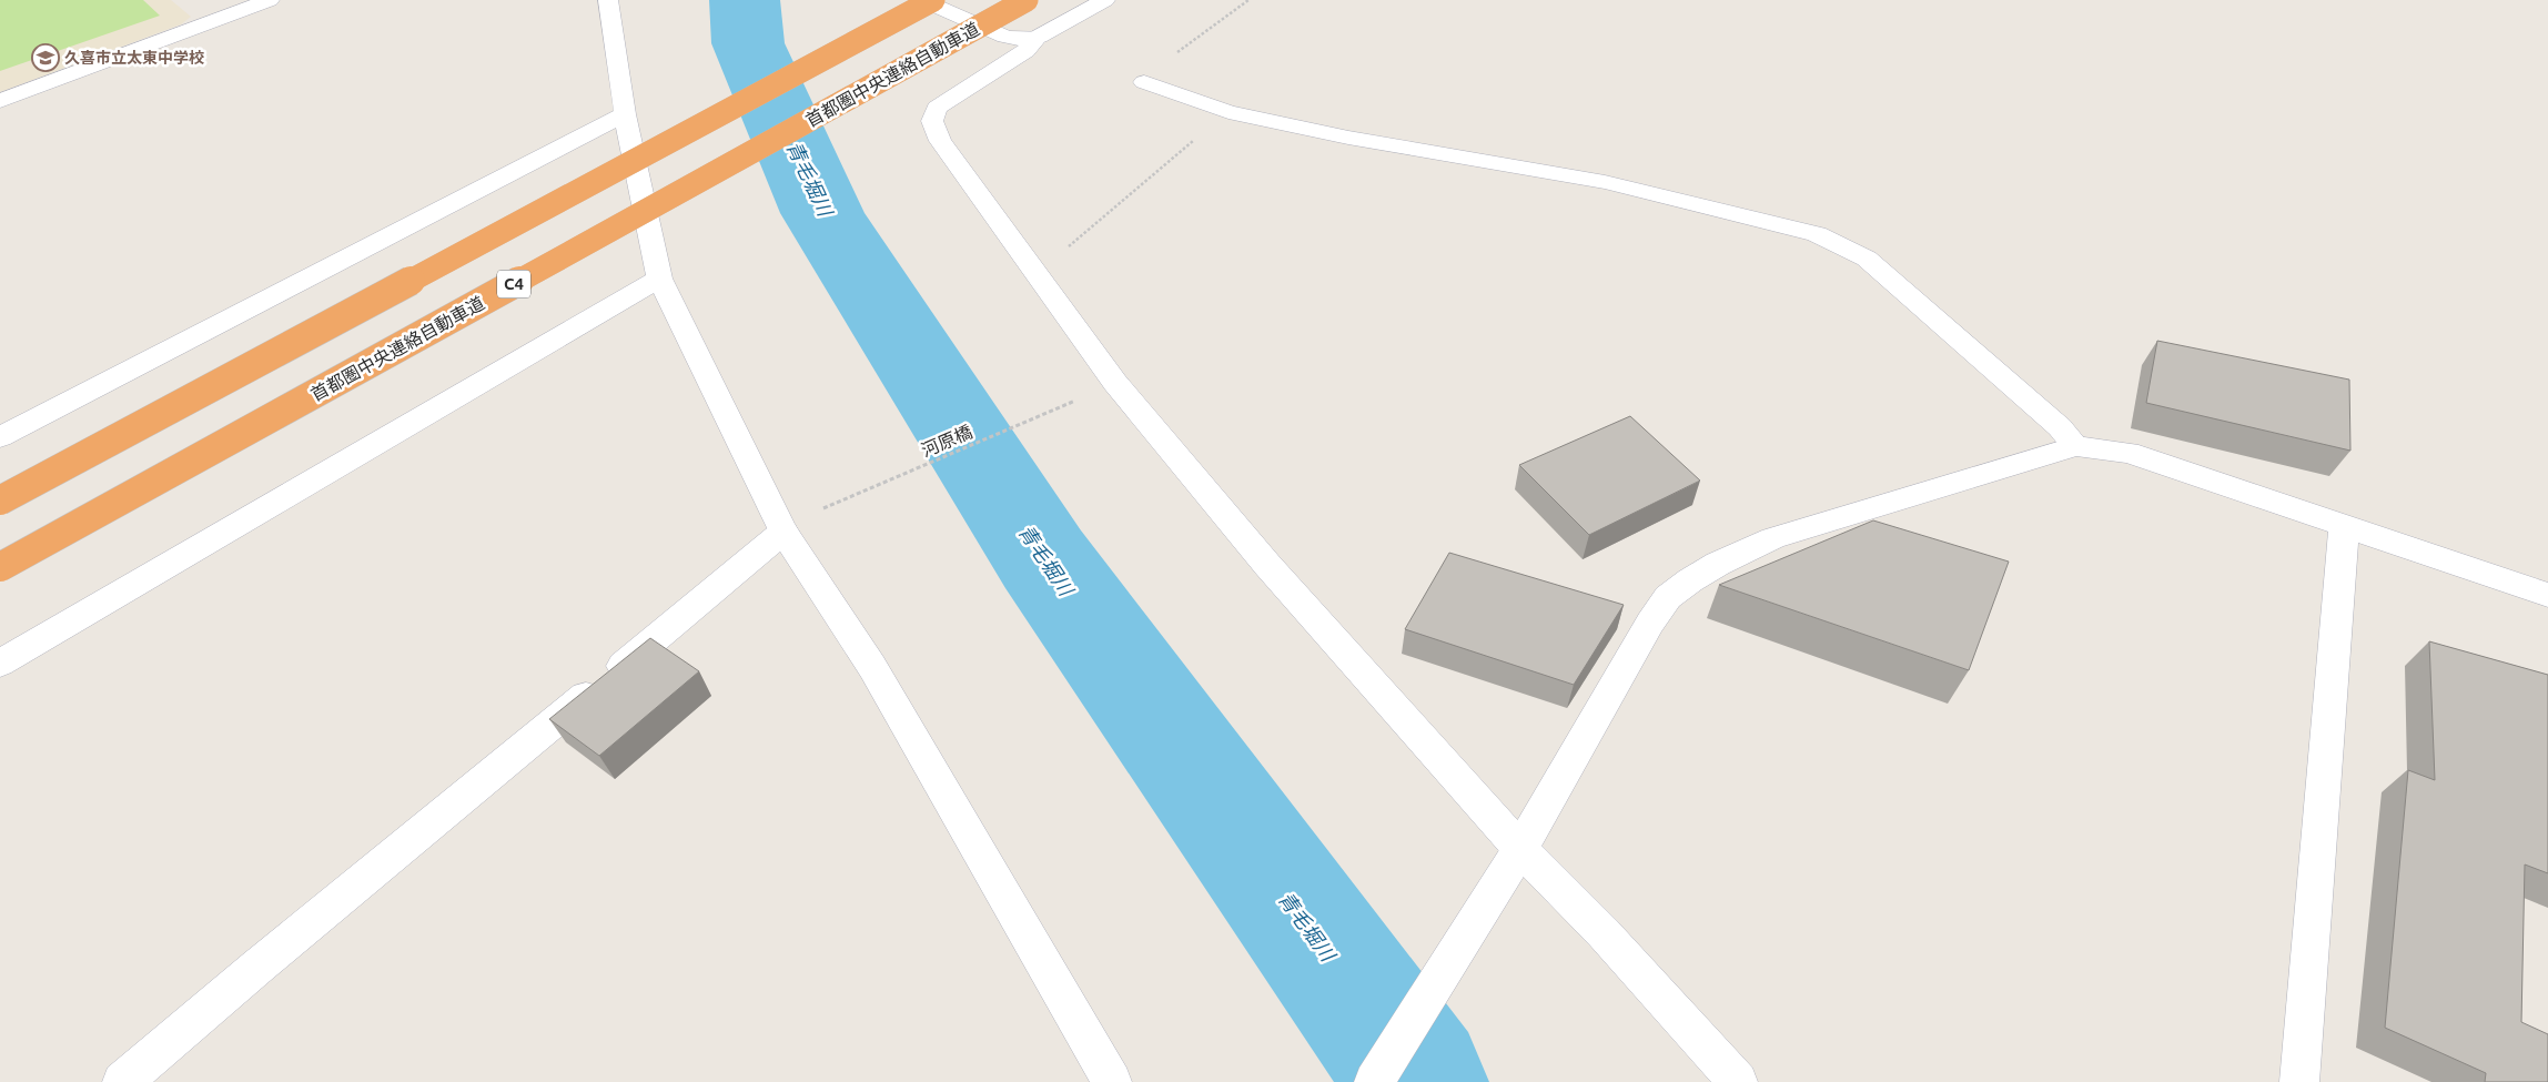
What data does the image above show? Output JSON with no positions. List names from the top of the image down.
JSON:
{
  "streets": {
    "highway": ["首都圏中央連絡自動車道", "C4"],
    "path": ["河原橋"]
  },
  "water": ["青毛堀川"],
  "places": {
    "school or university": ["久喜市立太東中学校"]
  }
}
